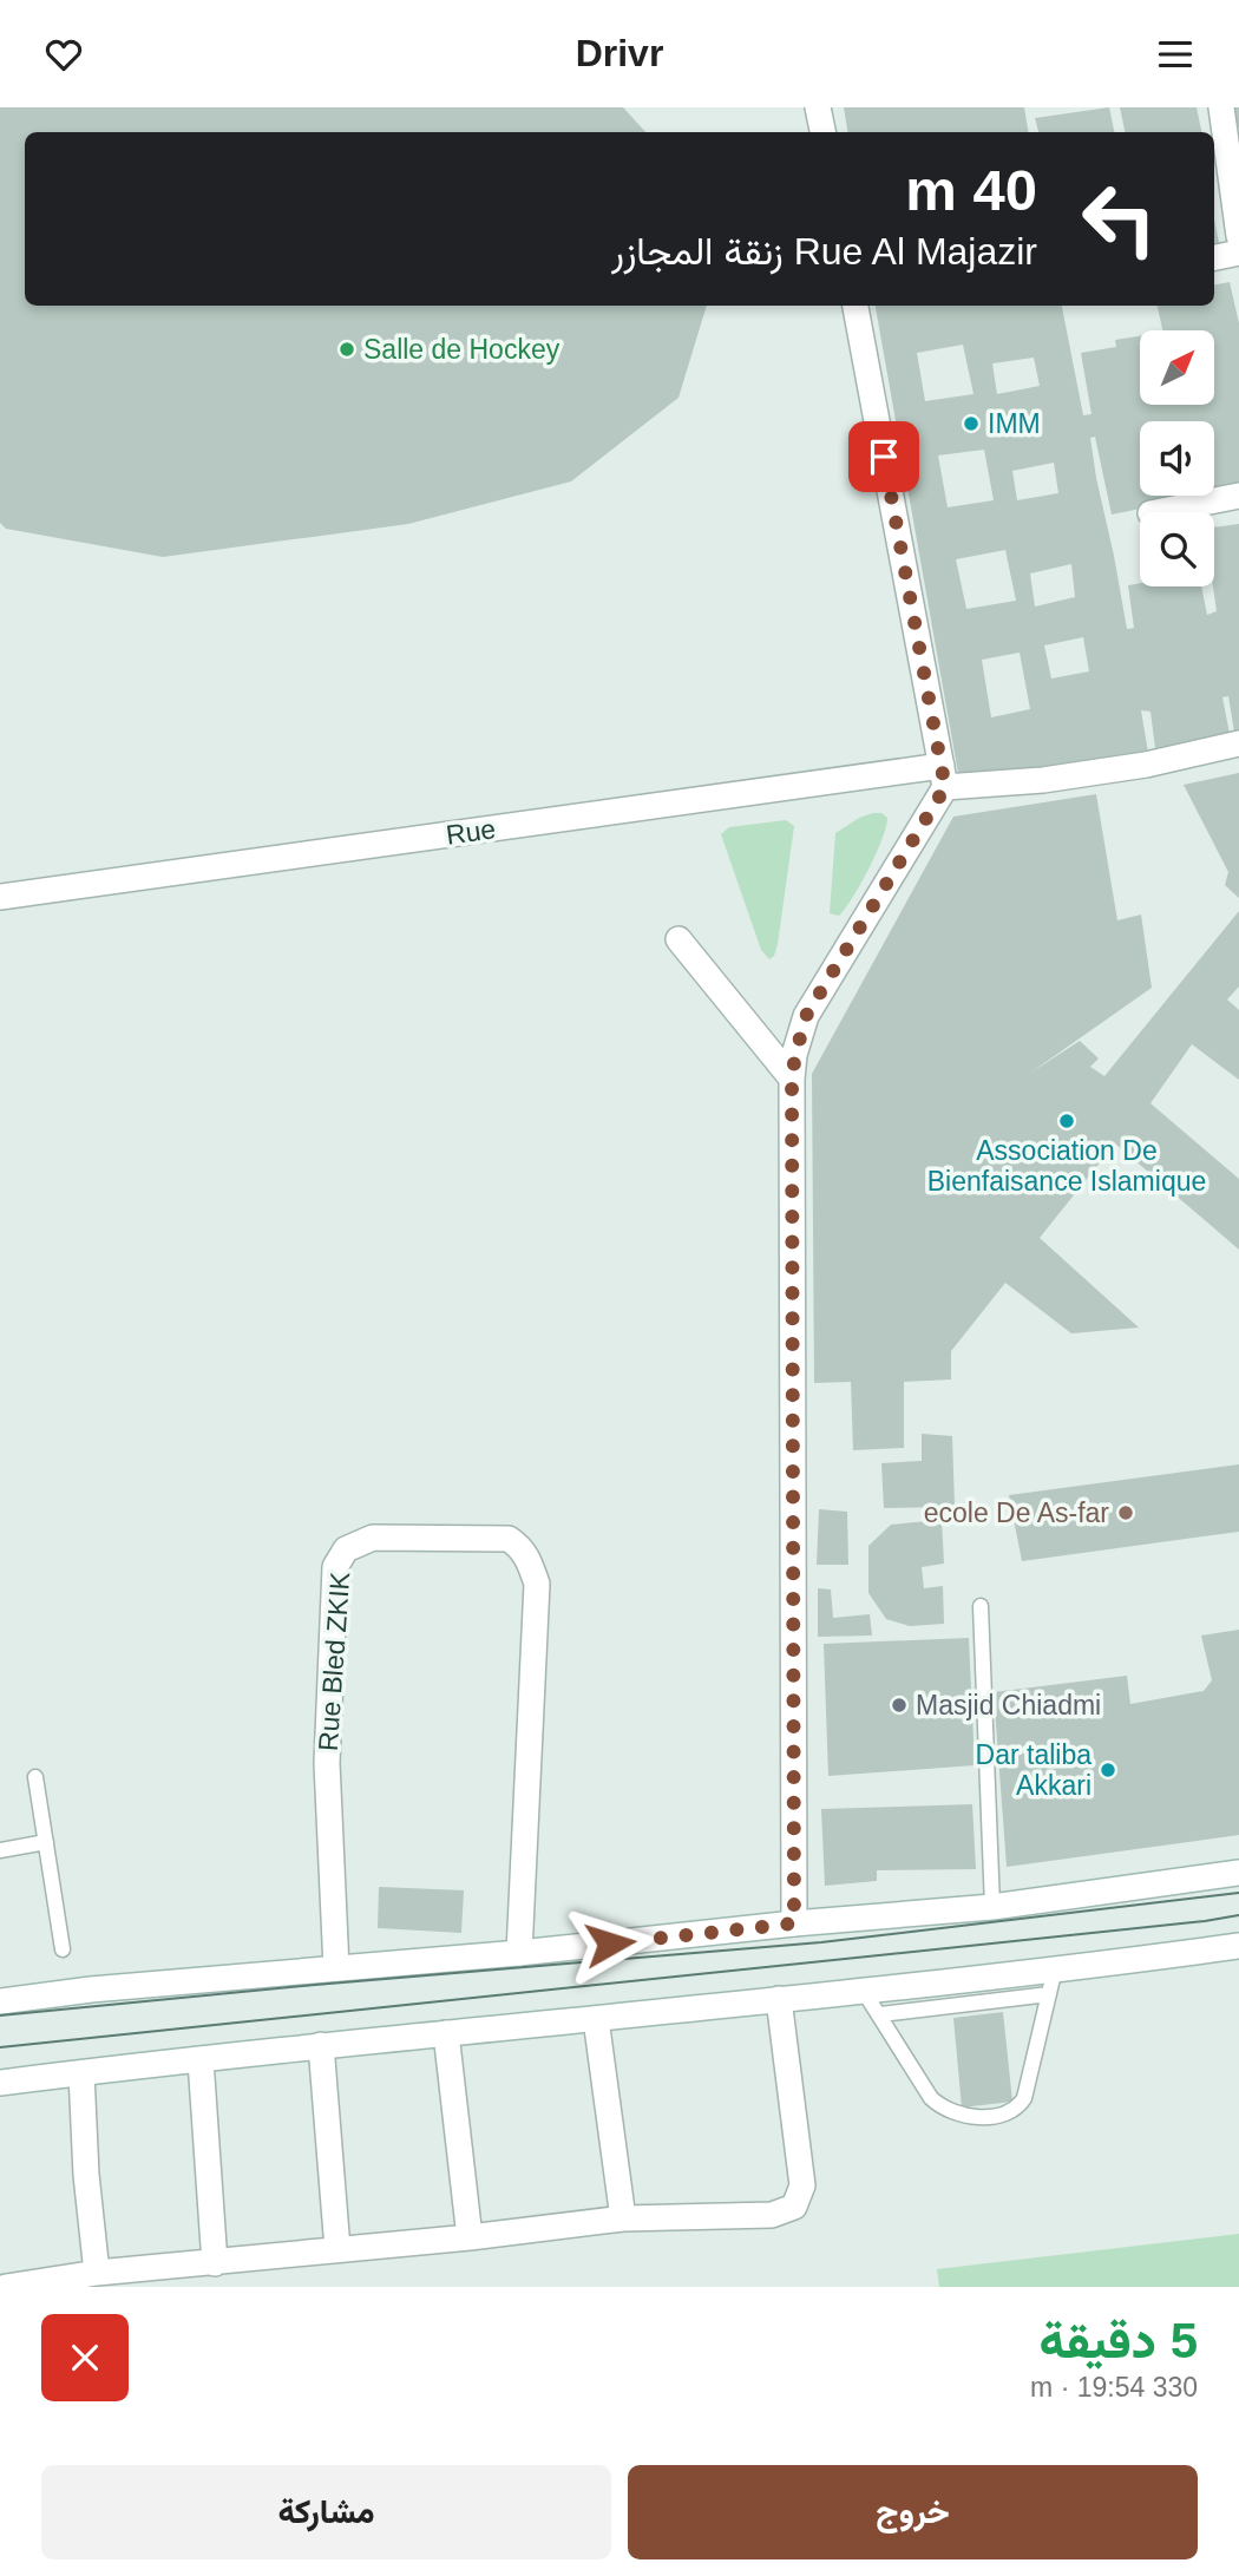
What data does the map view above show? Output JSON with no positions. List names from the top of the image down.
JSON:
{
  "streets": {
    "street": ["Rue", "Rue Bled ZKIK"]
  },
  "places": [
    "Salle de Hockey",
    "IMM",
    "Association De Bienfaisance Islamique",
    "ecole De As-far",
    "Masjid Chiadmi",
    "Dar taliba Akkari"
  ],
  "north": "top right",
  "page": {
    "header": "Drivr",
    "turn": ["40 m", "Rue Al Majazir زنقة المجازر"],
    "heading": ["5 دقيقة", "330 m · 19:54"],
    "buttons": ["خروج", "مشاركة"]
  }
}
